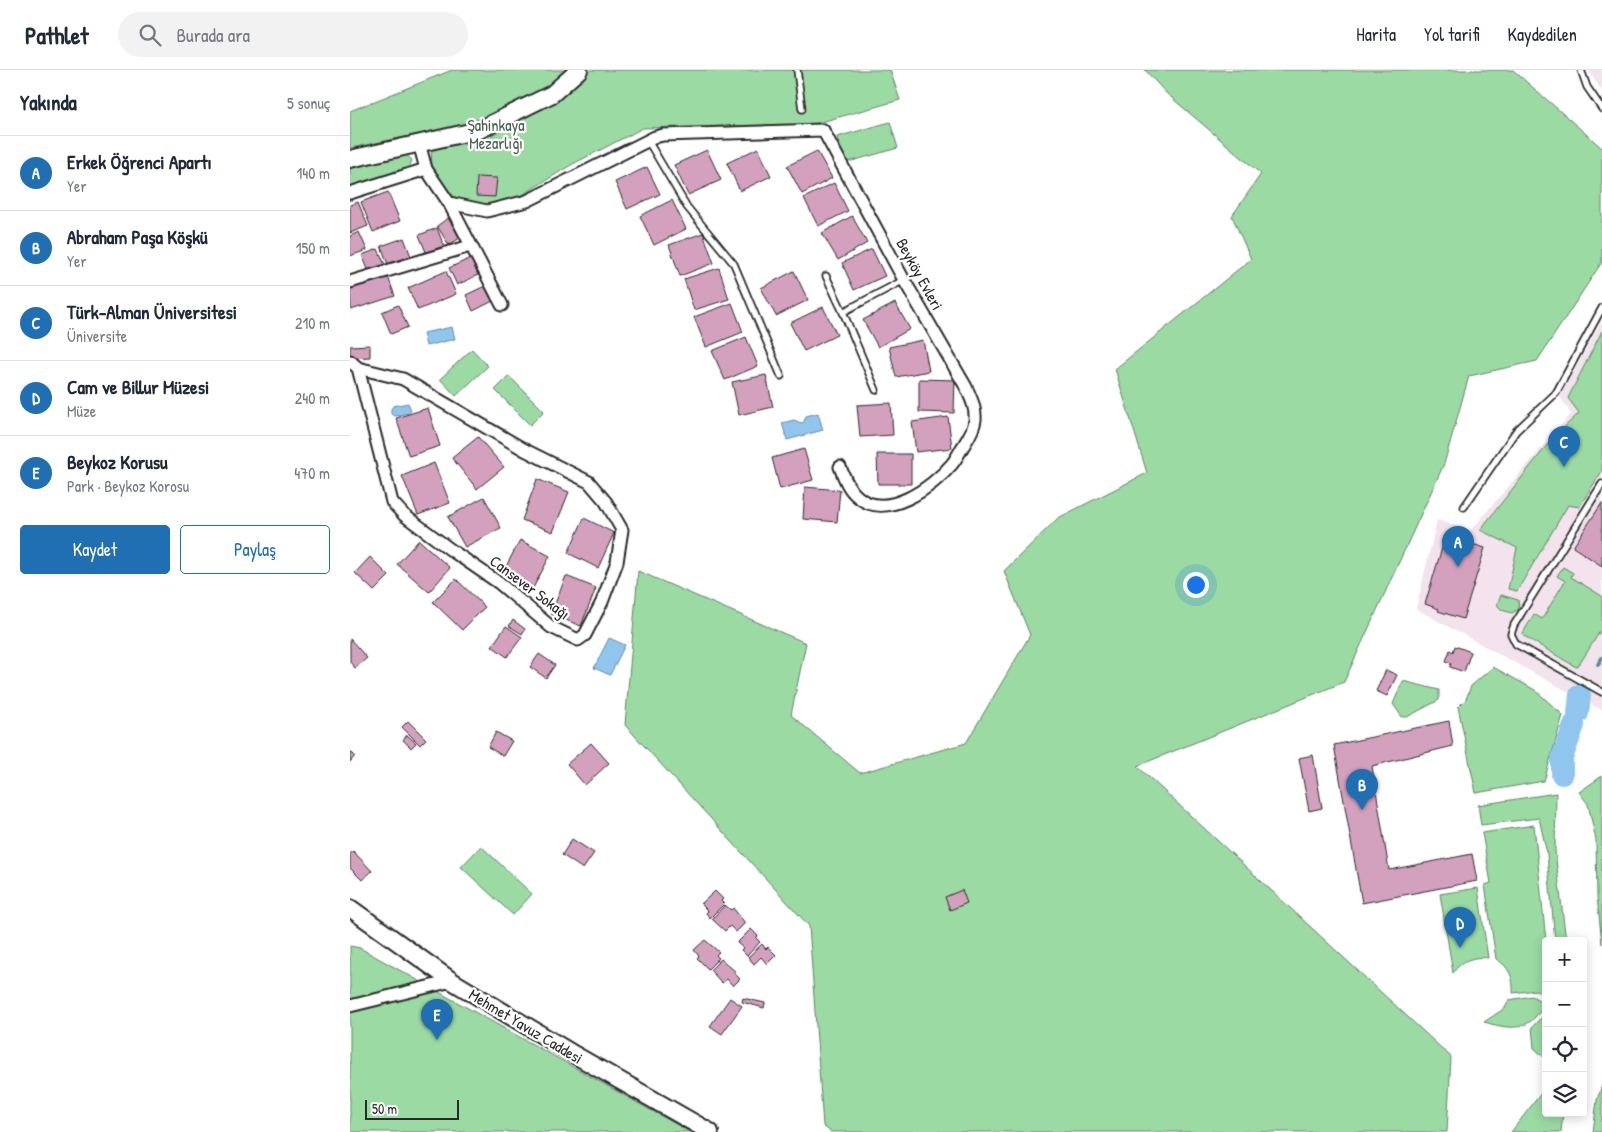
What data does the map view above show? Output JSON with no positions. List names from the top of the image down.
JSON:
{
  "streets": {
    "street": ["Beyköy Evleri", "Cansever Sokağı", "Mehmet Yavuz Caddesi"]
  },
  "parks": ["Şahinkaya Mezarlığı"],
  "scale_bar": "50 m",
  "page": {
    "header": "Pathlet",
    "search": "Burada ara",
    "nav": ["Harita", "Yol tarifi", "Kaydedilen"],
    "heading": ["Yakında", "5 sonuç"],
    "list": [
      {
        "mark": "A",
        "name": "Erkek Öğrenci Apartı",
        "note": "Yer",
        "value": "140 m"
      },
      {
        "mark": "B",
        "name": "Abraham Paşa Köşkü",
        "note": "Yer",
        "value": "150 m"
      },
      {
        "mark": "C",
        "name": "Türk-Alman Üniversitesi",
        "note": "Üniversite",
        "value": "210 m"
      },
      {
        "mark": "D",
        "name": "Cam ve Billur Müzesi",
        "note": "Müze",
        "value": "240 m"
      },
      {
        "mark": "E",
        "name": "Beykoz Korusu",
        "note": "Park · Beykoz Korosu",
        "value": "470 m"
      }
    ],
    "pins": [
      "C",
      "A",
      "B",
      "D",
      "E"
    ],
    "buttons": ["Kaydet", "Paylaş"],
    "map_buttons": ["+", "−"],
    "scale": "50 m"
  }
}
